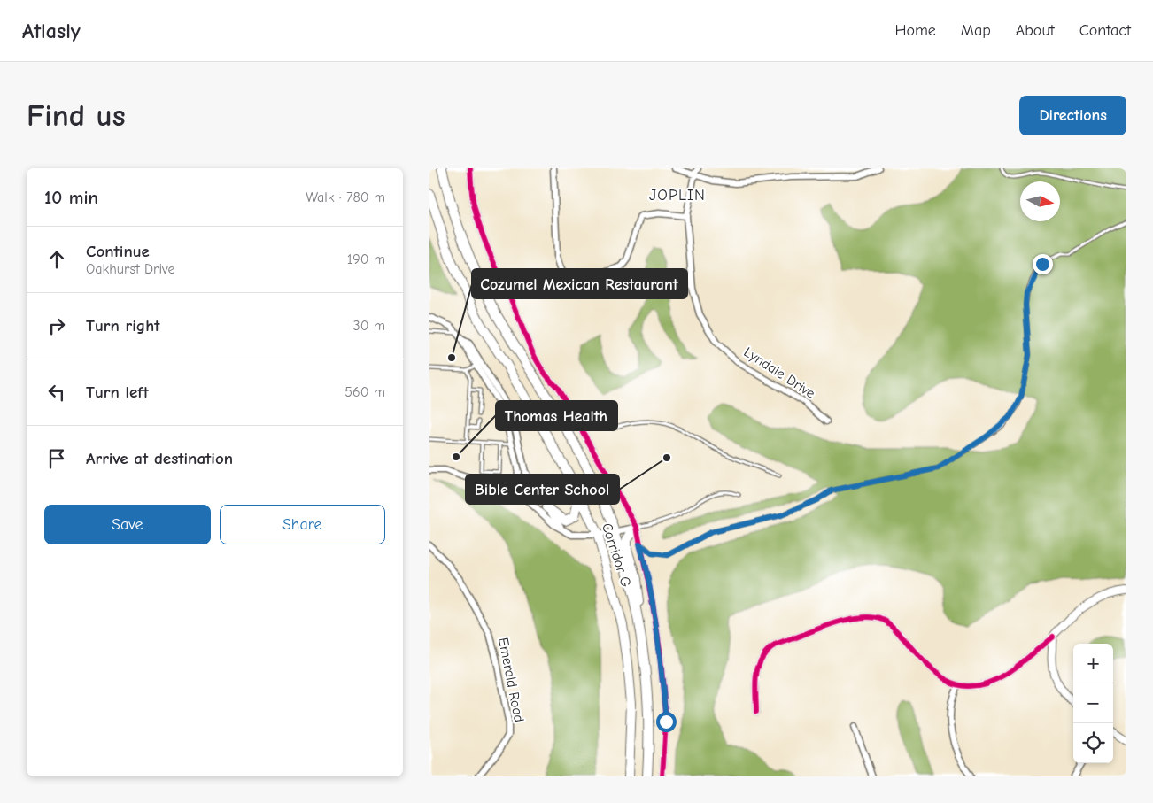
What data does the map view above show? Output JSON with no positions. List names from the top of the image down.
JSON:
{
  "streets": {
    "highway": ["Corridor G"],
    "street": ["Lyndale Drive", "Emerald Road"]
  },
  "districts": ["JOPLIN"],
  "places": ["Cozumel Mexican Restaurant", "Thomas Health", "Bible Center School"],
  "north": "right",
  "page": {
    "header": "Atlasly",
    "nav": [
      "Home",
      "Map",
      "About",
      "Contact"
    ],
    "buttons": [
      "Directions",
      ["Save", "Share"]
    ],
    "title": "Find us",
    "heading": ["10 min", "Walk · 780 m"],
    "list": [
      ["Continue", "Oakhurst Drive", "190 m"],
      ["Turn right", "30 m"],
      ["Turn left", "560 m"],
      "Arrive at destination"
    ],
    "map_buttons": ["+", "−"]
  }
}
